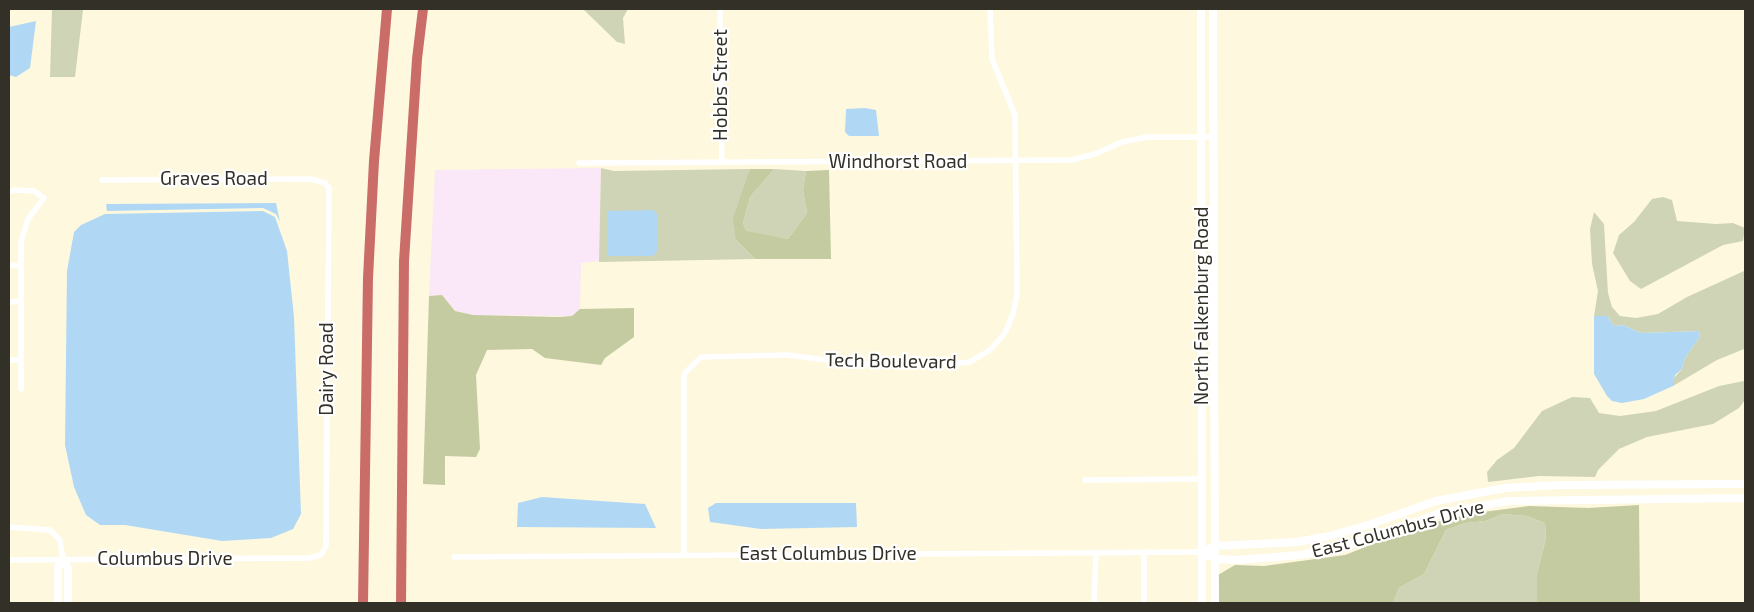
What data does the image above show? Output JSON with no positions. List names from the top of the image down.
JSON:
{
  "streets": {
    "street": [
      "Hobbs Street",
      "Windhorst Road",
      "Graves Road",
      "North Falkenburg Road",
      "Tech Boulevard",
      "Dairy Road",
      "East Columbus Drive",
      "Columbus Drive"
    ]
  },
  "crossings": [
    ["Hobbs Street", "Windhorst Road"],
    ["Windhorst Road", "North Falkenburg Road"],
    ["Windhorst Road", "Tech Boulevard"],
    ["Graves Road", "Dairy Road"],
    ["North Falkenburg Road", "East Columbus Drive"],
    ["Tech Boulevard", "East Columbus Drive"],
    ["Dairy Road", "Columbus Drive"]
  ]
}
